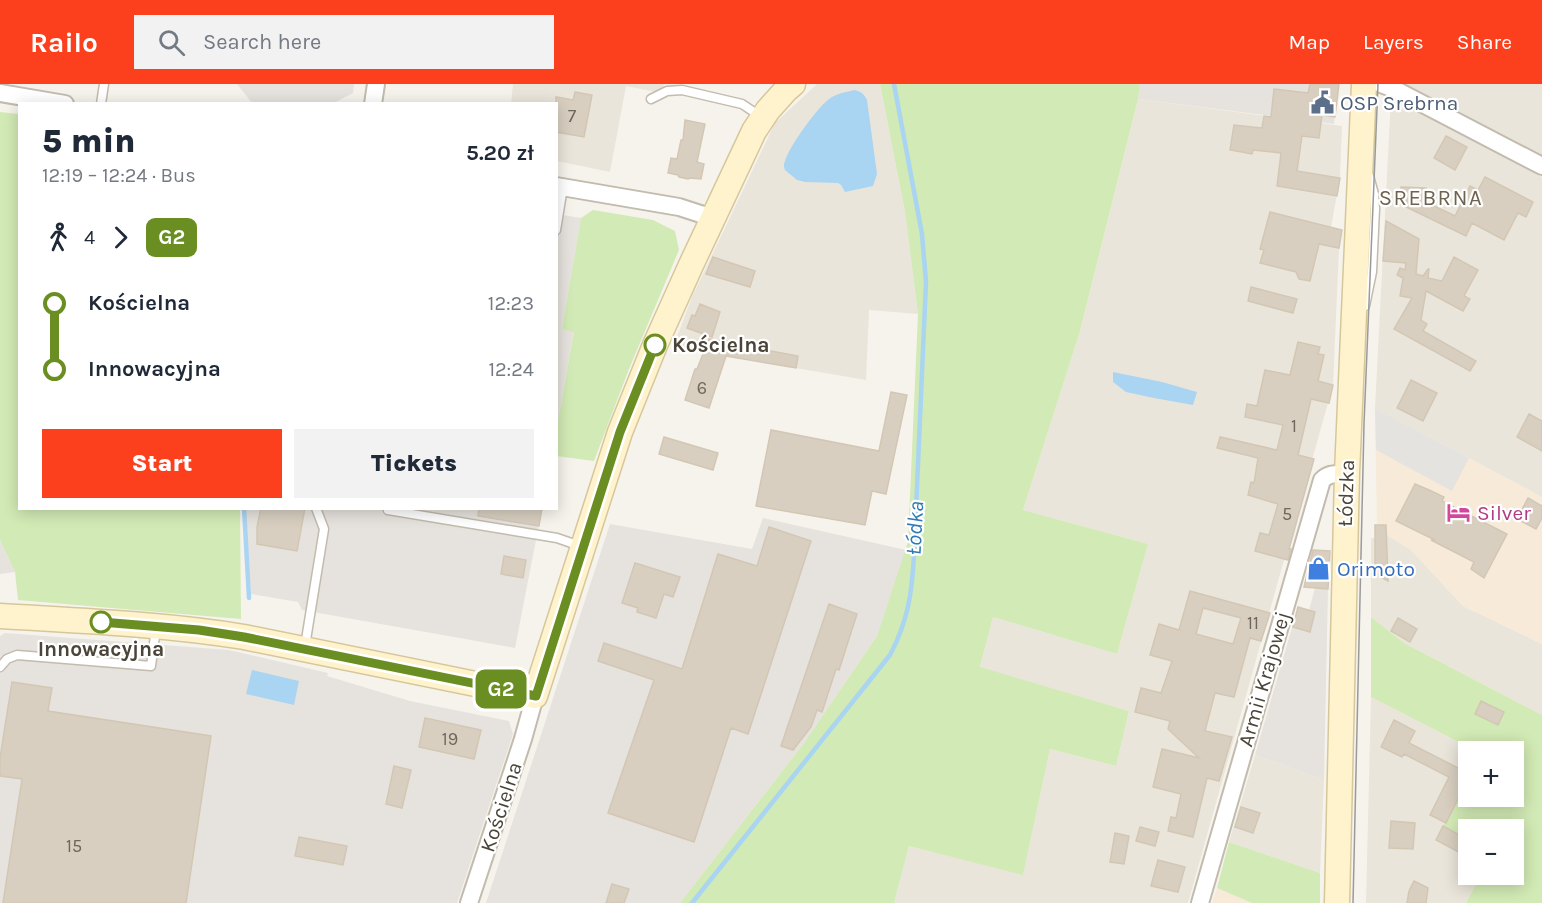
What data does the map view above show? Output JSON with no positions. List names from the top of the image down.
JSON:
{
  "streets": {
    "street": ["Łódzka", "Armii Krajowej", "Kościelna"]
  },
  "crossings": [
    ["Łódzka", "Armii Krajowej"]
  ],
  "districts": ["SREBRNA"],
  "water": ["Łódka"],
  "places": {
    "public building": ["OSP Srebrna"],
    "other": ["Kościelna", "Innowacyjna"],
    "hotel": ["Silver"],
    "shop": ["Orimoto"]
  },
  "lines": ["bus line G2"],
  "house_numbers": [
    "7",
    "6",
    "1",
    "5",
    "11",
    "19",
    "15"
  ],
  "page": {
    "header": "Railo",
    "search": "Search here",
    "nav": ["Map", "Layers", "Share"],
    "on_map": "G2",
    "heading": ["5 min", "12:19 – 12:24 · Bus", "5.20 zł"],
    "legs": ["4", "G2"],
    "list": [
      {
        "name": "Kościelna",
        "value": "12:23"
      },
      {
        "name": "Innowacyjna",
        "value": "12:24"
      }
    ],
    "buttons": ["Start", "Tickets"],
    "map_buttons": ["+", "−"]
  }
}
